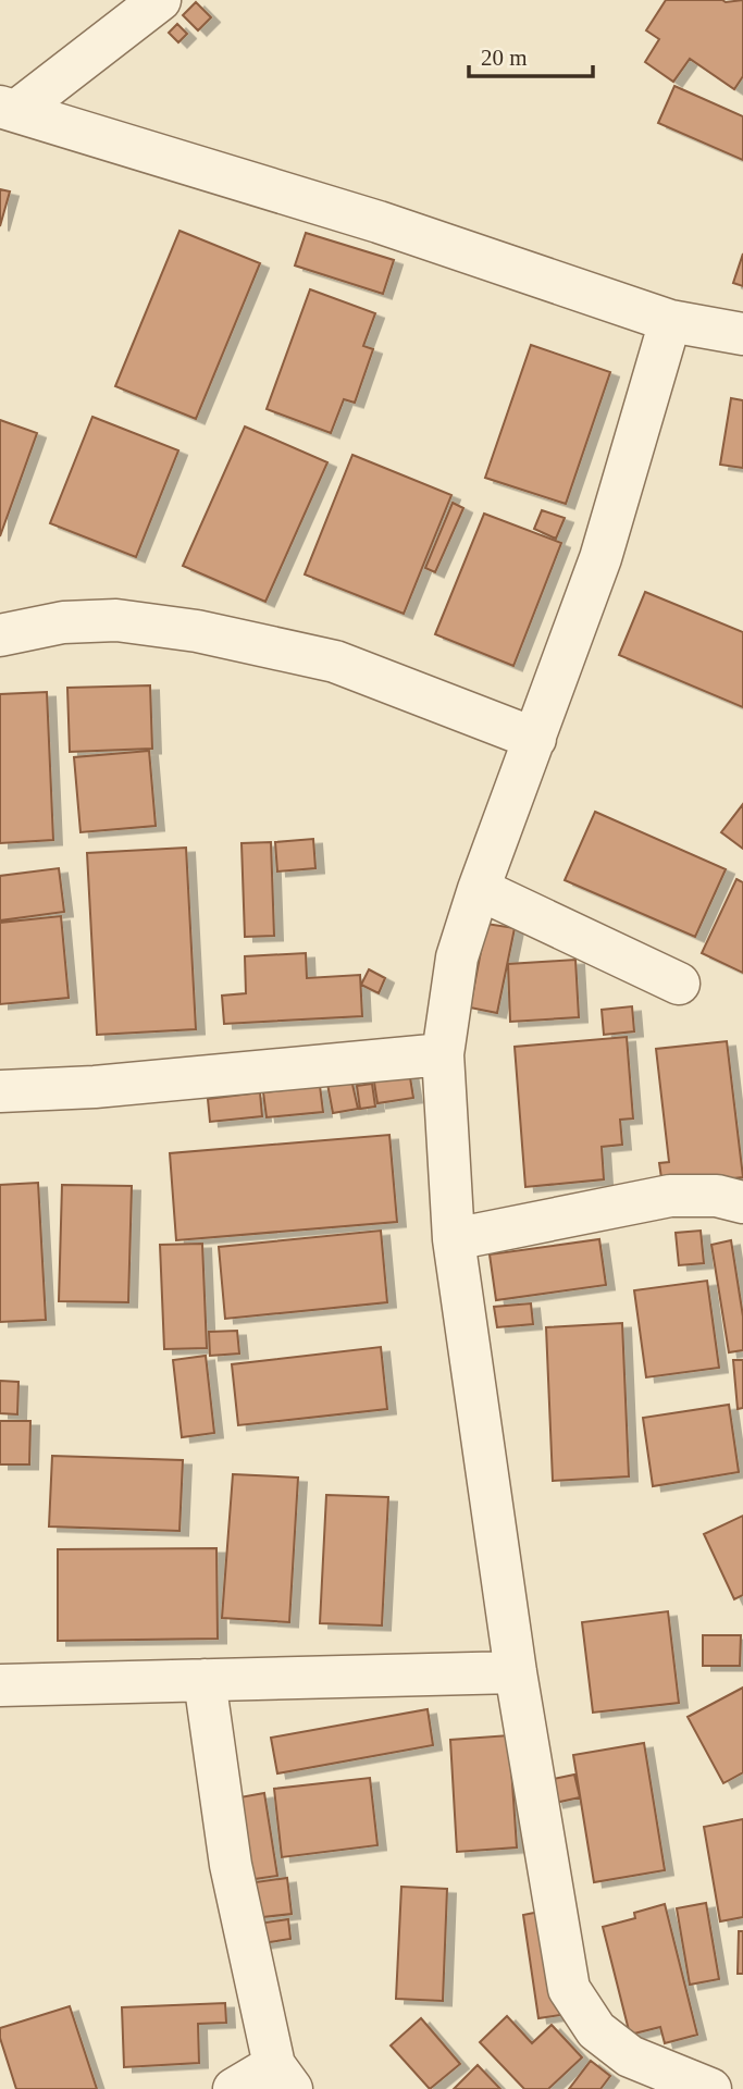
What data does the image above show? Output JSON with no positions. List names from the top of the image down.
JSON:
{
  "scale_bar": "20 m"
}
